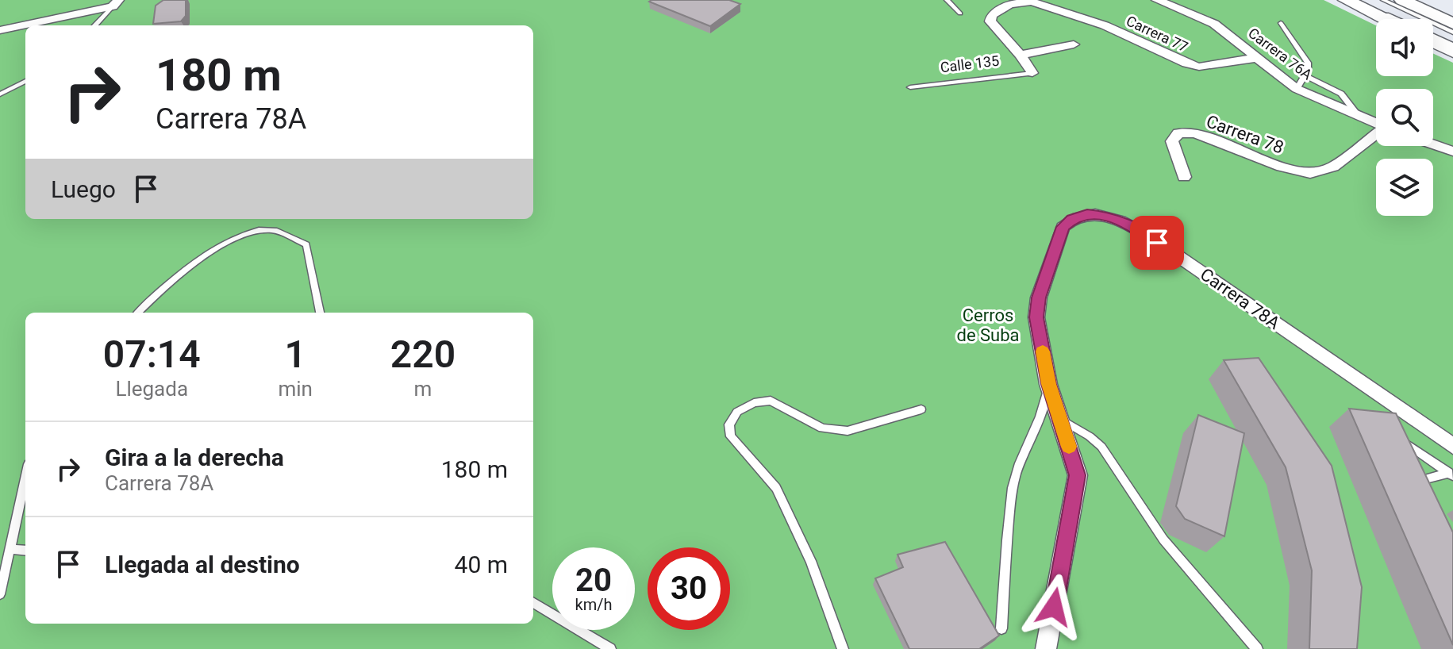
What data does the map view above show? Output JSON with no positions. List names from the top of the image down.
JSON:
{
  "streets": {
    "street": [
      "Carrera 77",
      "Carrera 76A",
      "Carrera 78",
      "Carrera 78A"
    ],
    "lane": ["Calle 135"]
  },
  "crossings": [
    ["Carrera 77", "Carrera 76A"]
  ],
  "parks": ["Cerros de Suba"],
  "page": {
    "turn": ["180 m", "Carrera 78A"],
    "then": "Luego",
    "eta": [
      "07:14",
      "Llegada",
      "1",
      "min",
      "220",
      "m"
    ],
    "list": [
      {
        "name": "Gira a la derecha",
        "note": "Carrera 78A",
        "value": "180 m"
      },
      {
        "name": "Llegada al destino",
        "value": "40 m"
      }
    ],
    "speed": "20 km/h",
    "limit": "30"
  }
}
